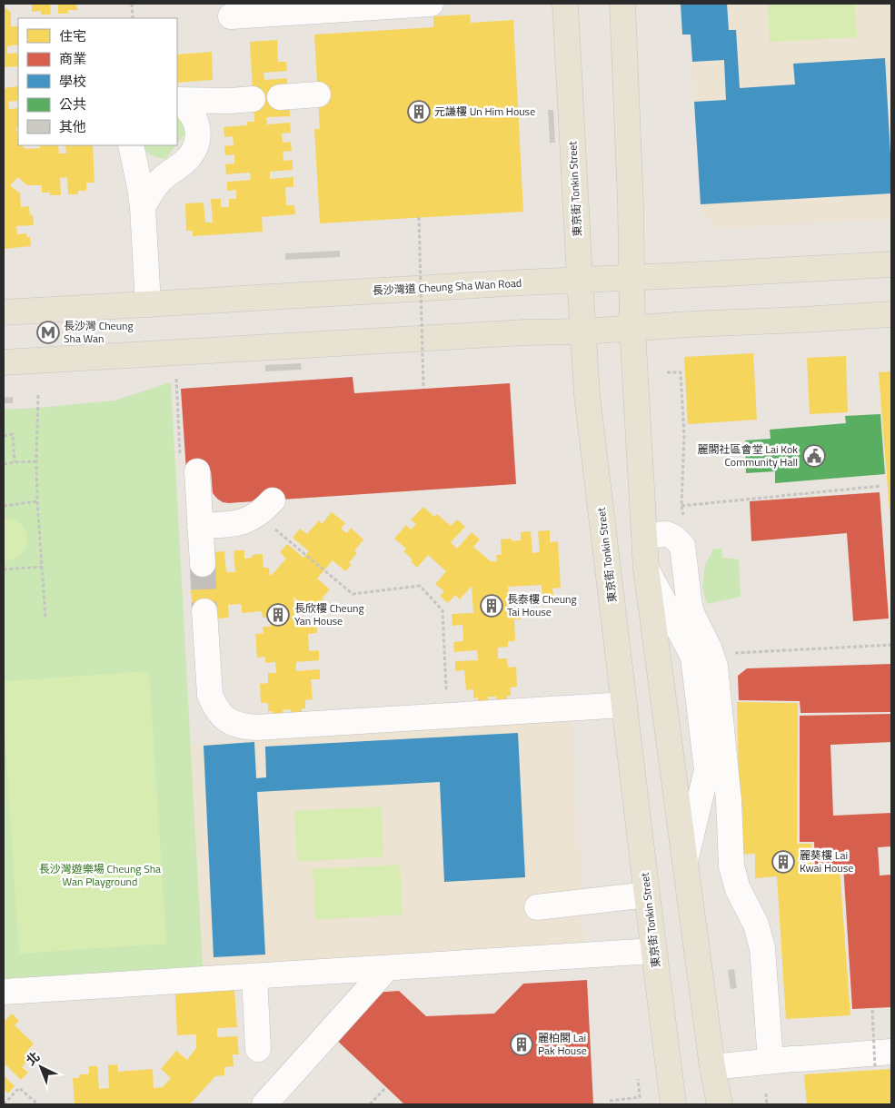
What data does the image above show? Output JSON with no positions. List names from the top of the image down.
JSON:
{
  "streets": {
    "main road": ["東京街 Tonkin Street", "長沙灣道 Cheung Sha Wan Road"]
  },
  "crossings": [
    ["東京街 Tonkin Street", "長沙灣道 Cheung Sha Wan Road"]
  ],
  "parks": ["長沙灣遊樂場 Cheung Sha Wan Playground"],
  "places": {
    "building": [
      "元謙樓 Un Him House",
      "長泰樓 Cheung Tai House",
      "長欣樓 Cheung Yan House",
      "麗葵樓 Lai Kwai House",
      "麗柏閣 Lai Pak House"
    ],
    "metro station": ["長沙灣 Cheung Sha Wan"],
    "public building": ["麗閣社區會堂 Lai Kok Community Hall"]
  },
  "legend": [
    "住宅",
    "商業",
    "學校",
    "公共",
    "其他"
  ],
  "north": "top left"
}
